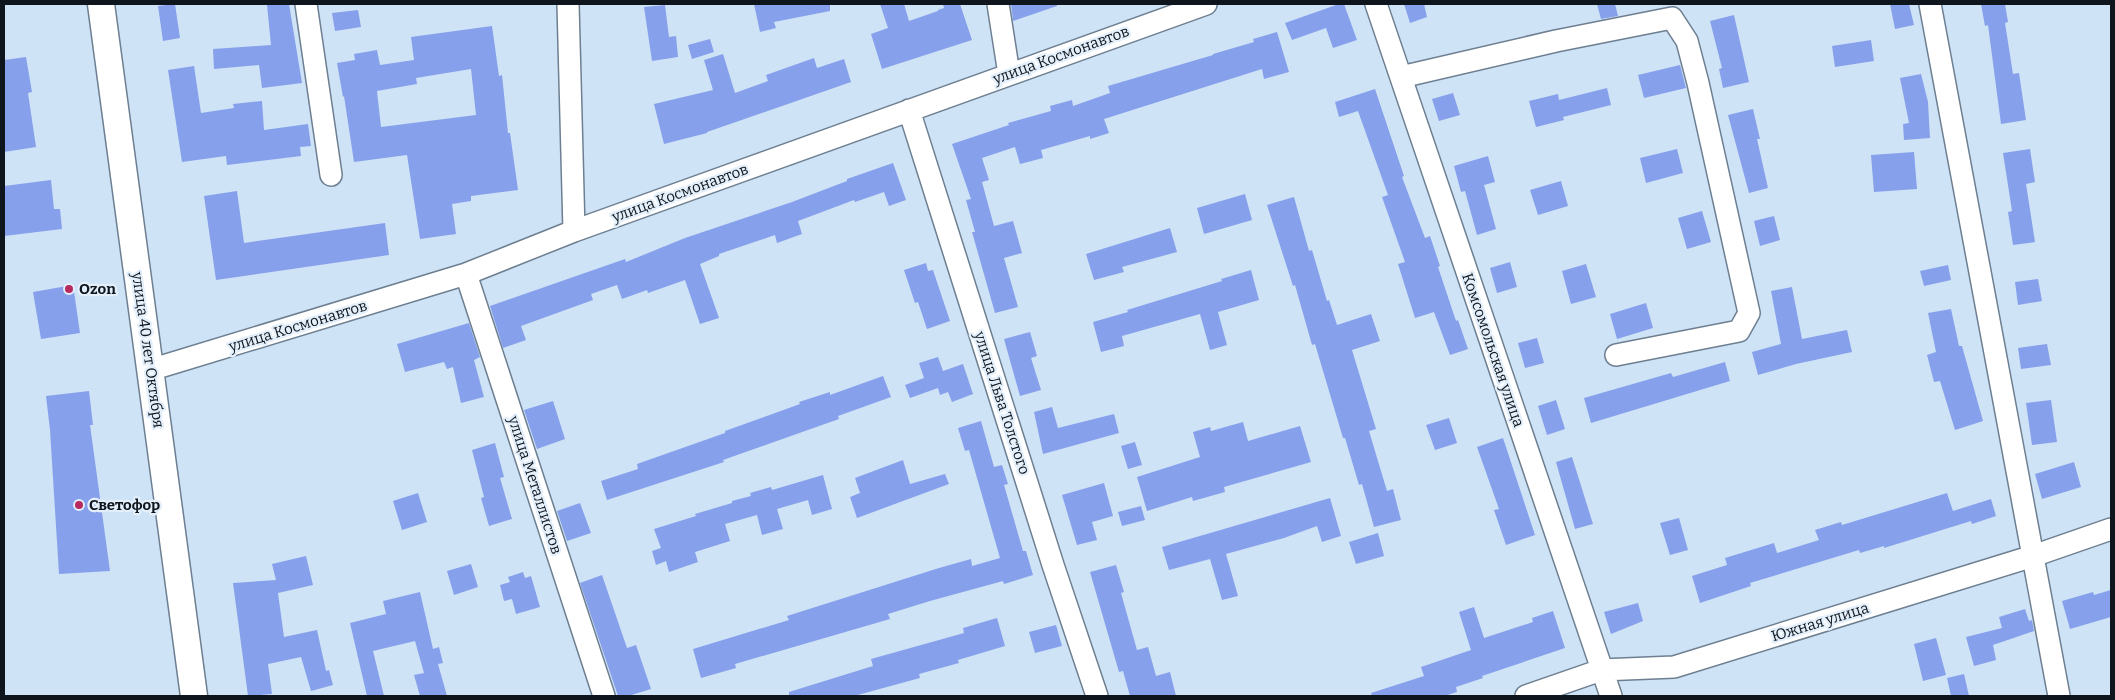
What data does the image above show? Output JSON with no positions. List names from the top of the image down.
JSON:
{
  "streets": {
    "street": [
      "улица Космонавтов",
      "улица 40 лет Октября",
      "Комсомольская улица",
      "улица Льва Толстого",
      "улица Металлистов",
      "Южная улица"
    ]
  },
  "crossings": [
    ["улица Космонавтов", "улица 40 лет Октября"],
    ["улица Космонавтов", "улица Льва Толстого"],
    ["улица Космонавтов", "улица Металлистов"],
    ["Комсомольская улица", "Южная улица"]
  ],
  "places": ["Ozon", "Светофор"]
}
